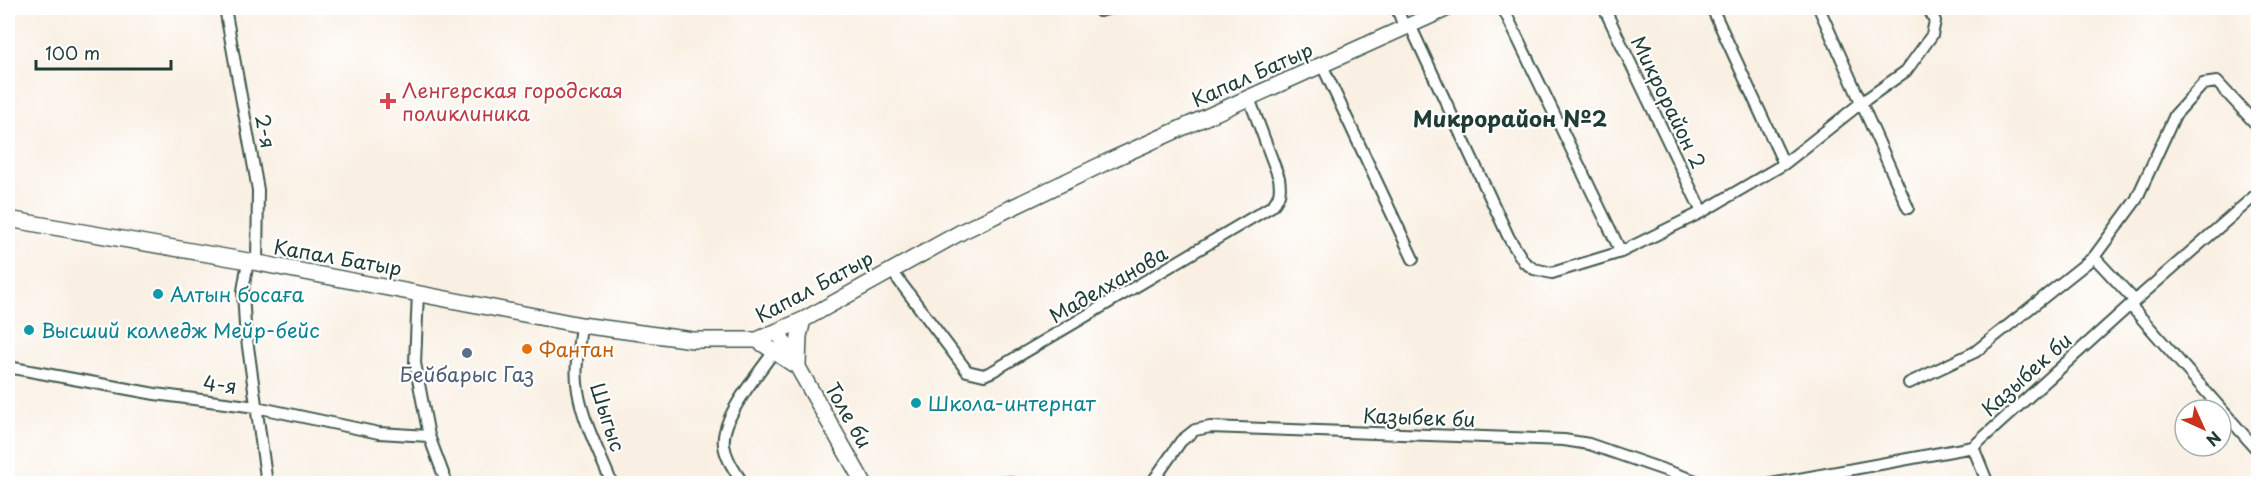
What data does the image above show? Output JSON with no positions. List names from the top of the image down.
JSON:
{
  "streets": {
    "main road": ["Капал Батыр", "Толе би"],
    "street": [
      "Микрорайон 2",
      "2-я",
      "Маделханова",
      "Казыбек би",
      "4-я",
      "Шыгыс"
    ]
  },
  "crossings": [
    ["Капал Батыр", "2-я"],
    ["Капал Батыр", "Маделханова"],
    ["Капал Батыр", "Толе би"],
    ["Капал Батыр", "Шыгыс"],
    ["2-я", "4-я"]
  ],
  "districts": ["Микрорайон №2"],
  "places": {
    "health": ["Ленгерская городская поликлиника"],
    "other": [
      "Алтын босаға",
      "Высший колледж Мейр-бейс",
      "Фантан",
      "Бейбарыс Газ",
      "Школа-интернат"
    ]
  },
  "scale_bar": "100 m",
  "north": "bottom right"
}
